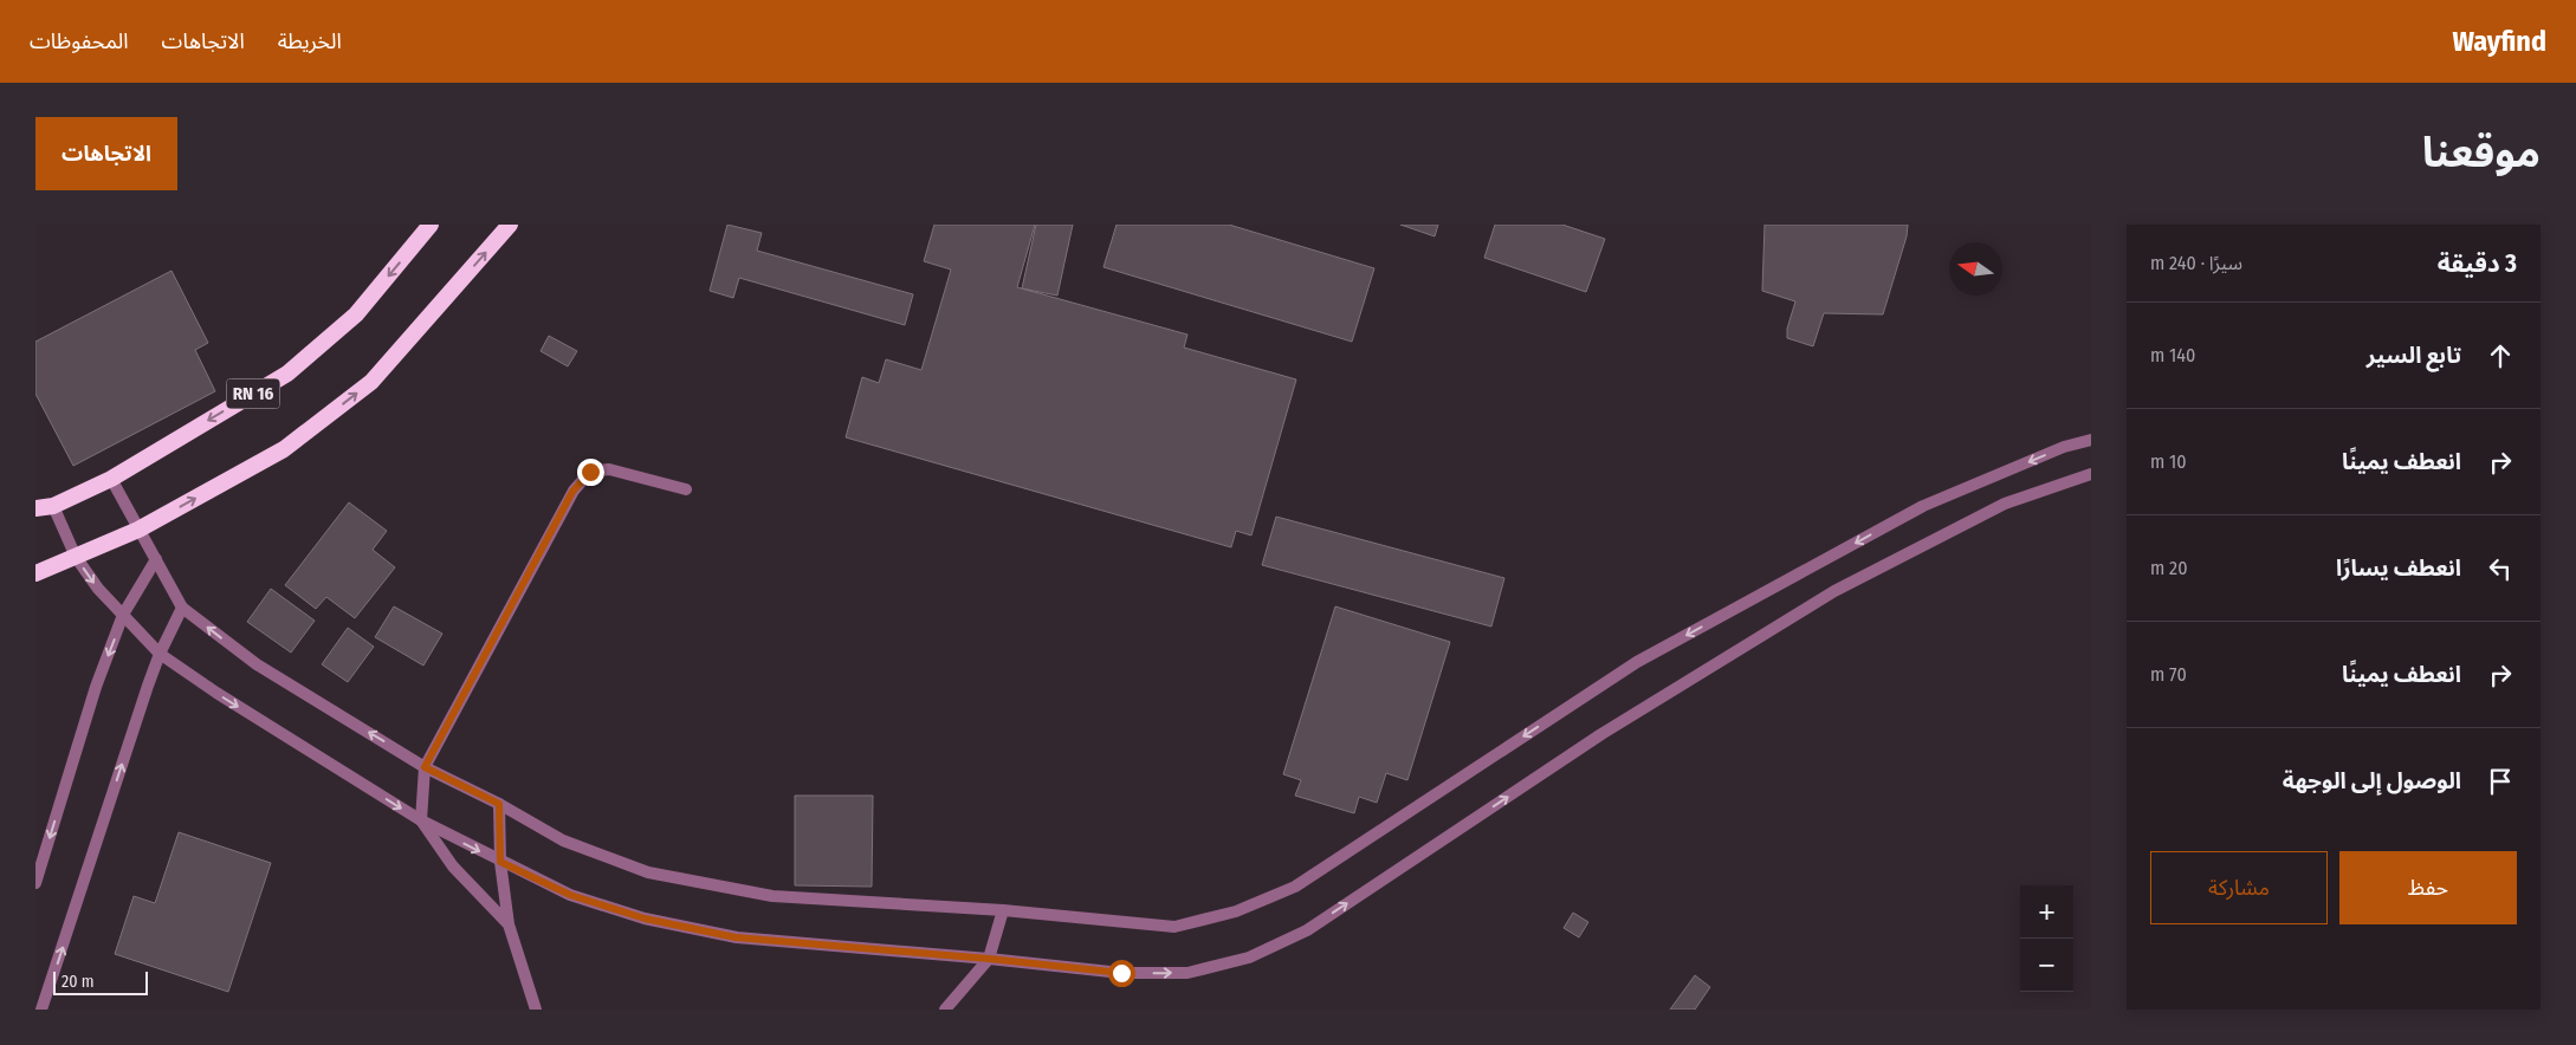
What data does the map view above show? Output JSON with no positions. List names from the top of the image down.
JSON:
{
  "streets": {
    "highway": ["RN 16"]
  },
  "scale_bar": "20 m",
  "north": "left",
  "page": {
    "header": "Wayfind",
    "nav": ["الخريطة", "الاتجاهات", "المحفوظات"],
    "title": "موقعنا",
    "buttons": [
      "الاتجاهات",
      ["حفظ", "مشاركة"]
    ],
    "heading": ["3 دقيقة", "سيرًا · 240 m"],
    "list": [
      ["تابع السير", "140 m"],
      ["انعطف يمينًا", "10 m"],
      ["انعطف يسارًا", "20 m"],
      ["انعطف يمينًا", "70 m"],
      "الوصول إلى الوجهة"
    ],
    "map_buttons": ["+", "−"],
    "scale": "20 m"
  }
}
